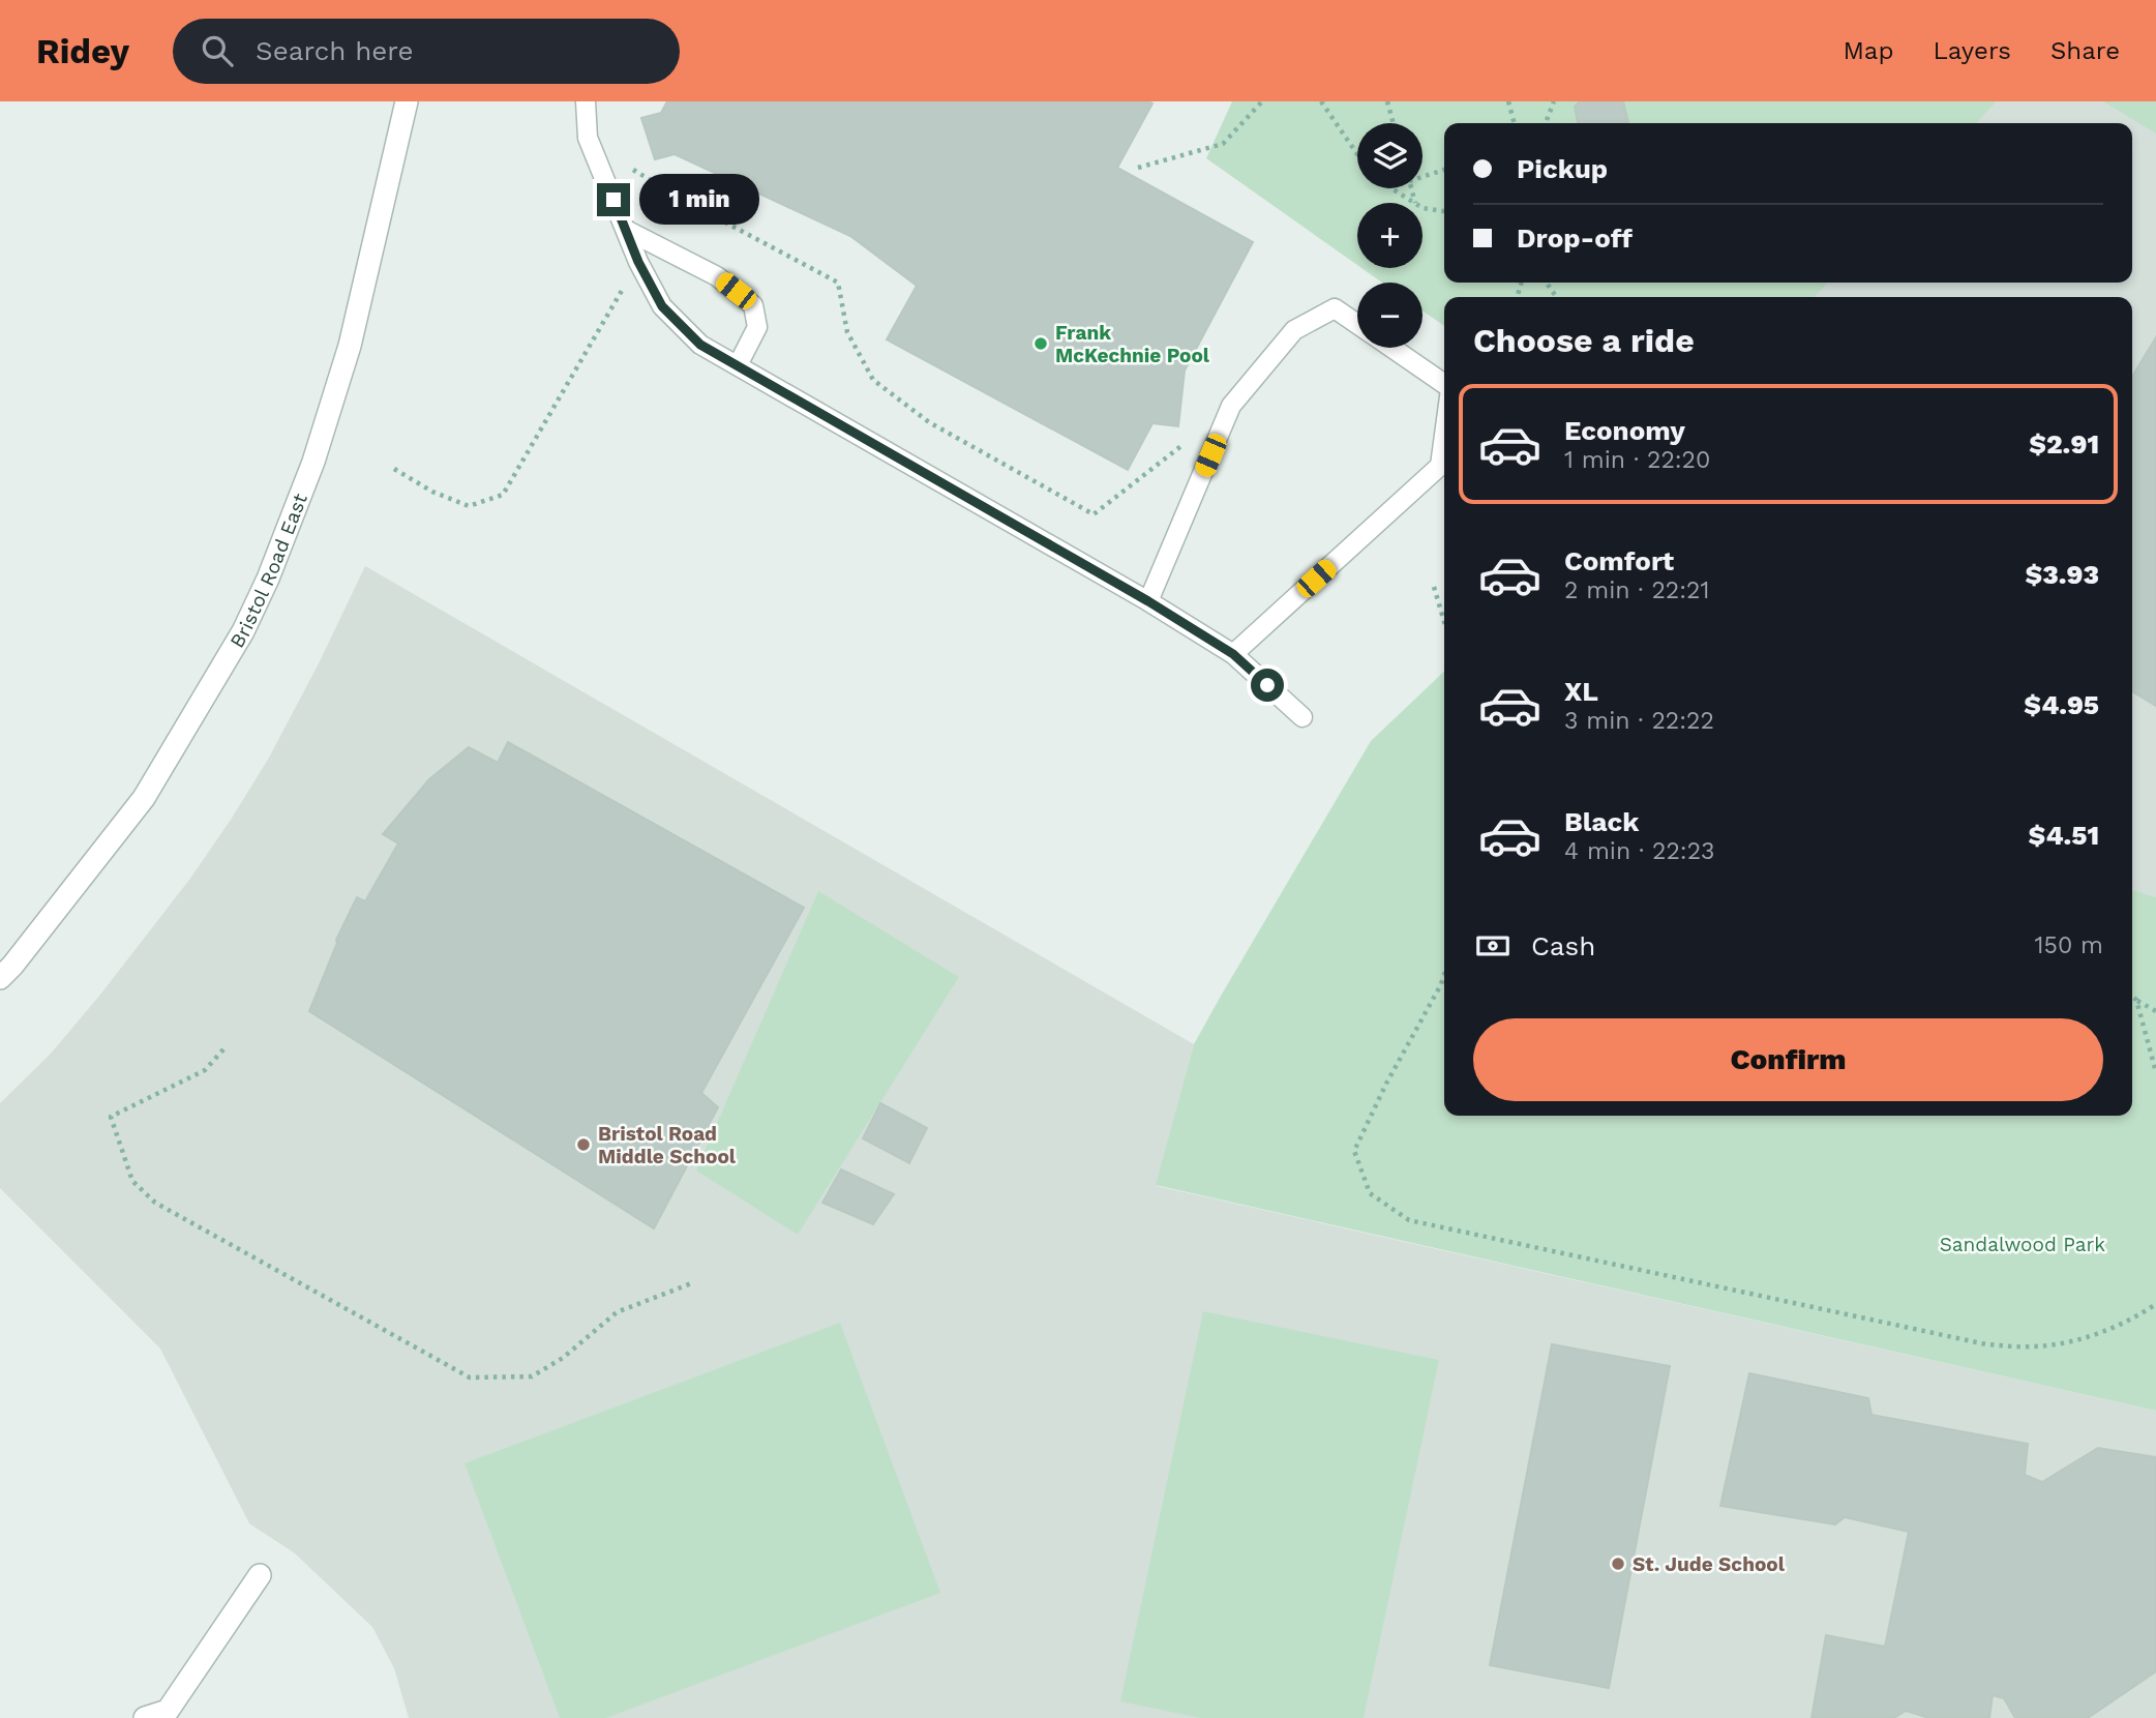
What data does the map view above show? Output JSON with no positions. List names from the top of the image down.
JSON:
{
  "streets": {
    "street": ["Bristol Road East"]
  },
  "parks": ["Sandalwood Park"],
  "places": ["Frank McKechnie Pool", "Bristol Road Middle School", "St. Jude School"],
  "page": {
    "header": "Ridey",
    "search": "Search here",
    "nav": ["Map", "Layers", "Share"],
    "map_buttons": ["+", "−"],
    "banner": ["Pickup", "Drop-off"],
    "bubble": "1 min",
    "heading": "Choose a ride",
    "list": [
      {
        "name": "Economy",
        "note": "1 min · 22:20",
        "value": "$2.91"
      },
      {
        "name": "Comfort",
        "note": "2 min · 22:21",
        "value": "$3.93"
      },
      {
        "name": "XL",
        "note": "3 min · 22:22",
        "value": "$4.95"
      },
      {
        "name": "Black",
        "note": "4 min · 22:23",
        "value": "$4.51"
      }
    ],
    "pay": ["Cash", "150 m"],
    "buttons": "Confirm"
  }
}
